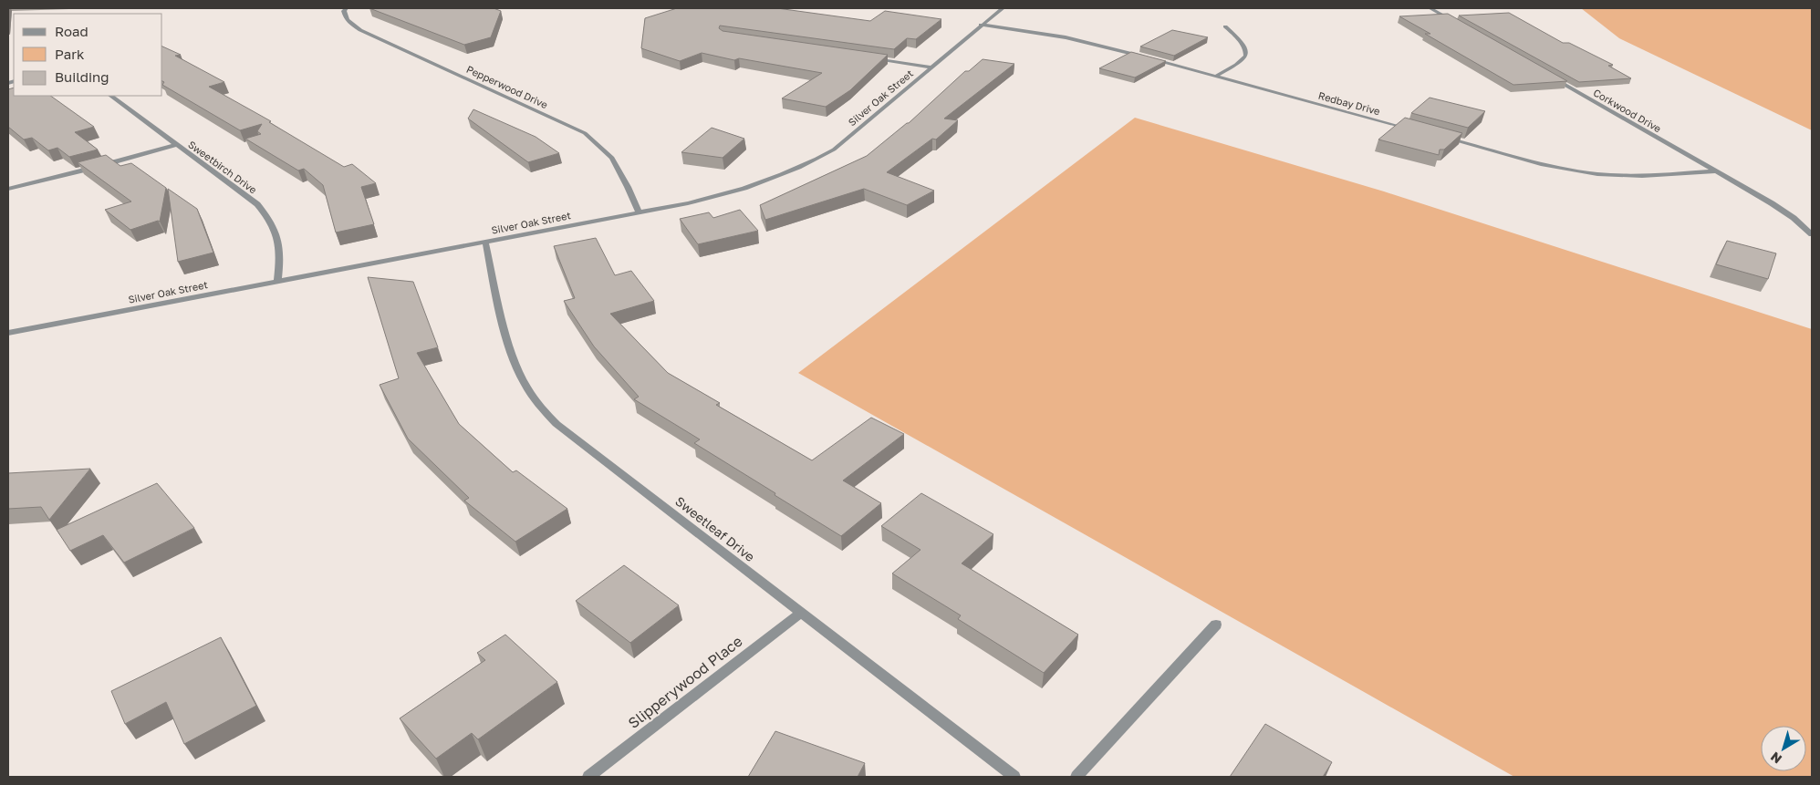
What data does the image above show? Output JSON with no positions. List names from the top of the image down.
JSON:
{
  "streets": {
    "street": [
      "Pepperwood Drive",
      "Silver Oak Street",
      "Redbay Drive",
      "Corkwood Drive",
      "Sweetbirch Drive",
      "Sweetleaf Drive",
      "Slipperywood Place"
    ]
  },
  "crossings": [
    ["Pepperwood Drive", "Silver Oak Street"],
    ["Silver Oak Street", "Redbay Drive"],
    ["Silver Oak Street", "Sweetbirch Drive"],
    ["Silver Oak Street", "Sweetleaf Drive"],
    ["Sweetleaf Drive", "Slipperywood Place"]
  ],
  "legend": ["Road", "Park", "Building"],
  "north": "bottom left"
}
